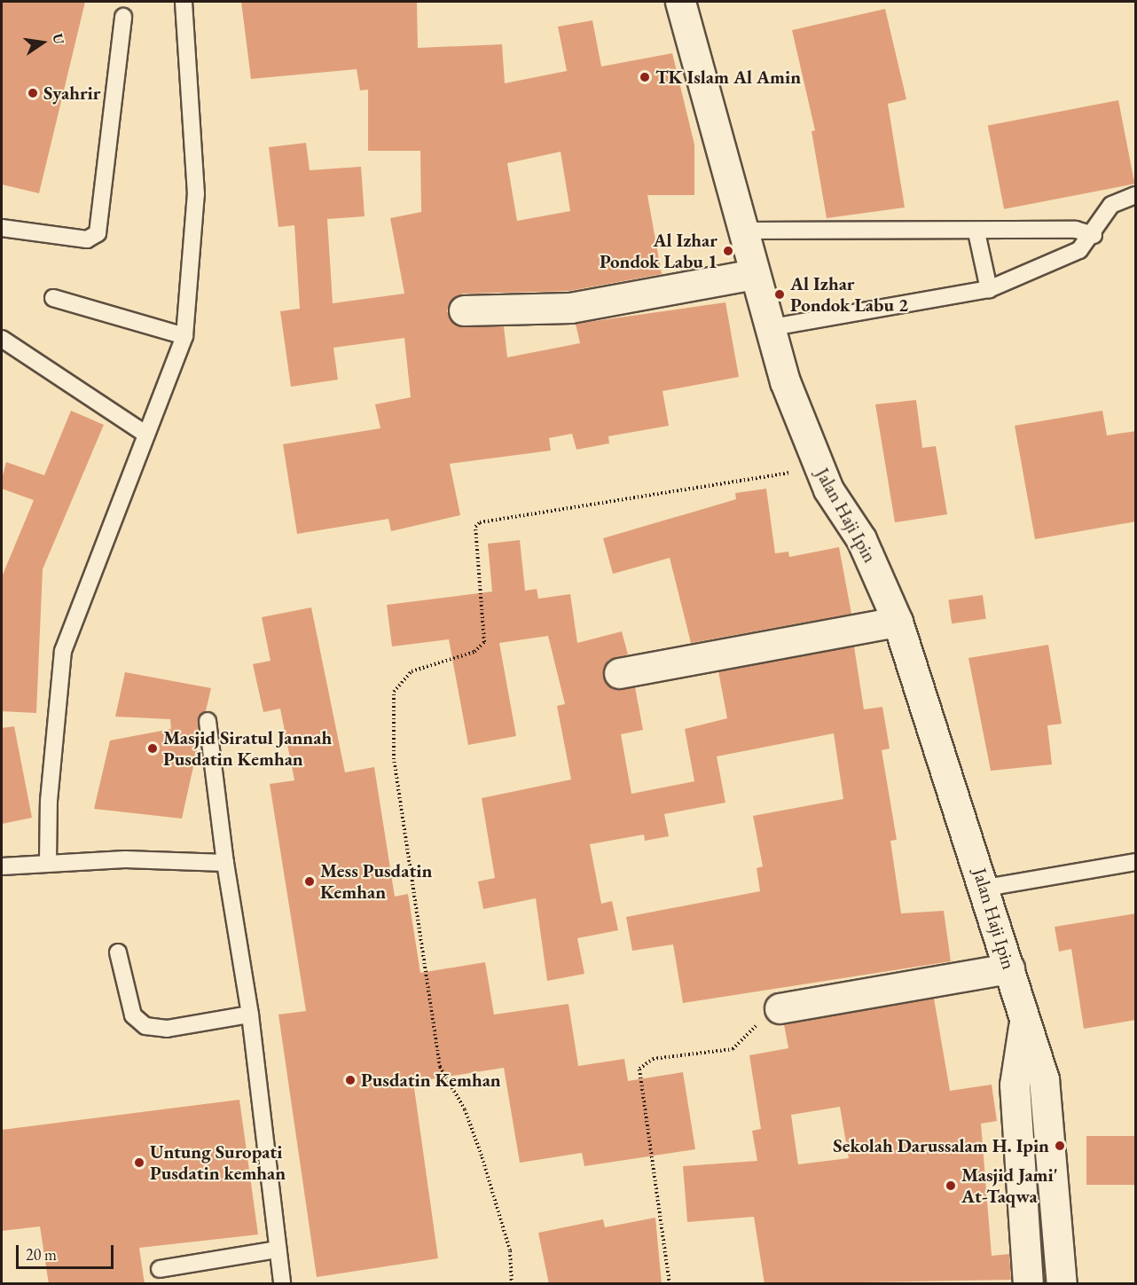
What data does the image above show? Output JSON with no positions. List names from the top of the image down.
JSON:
{
  "streets": {
    "street": ["Jalan Haji Ipin"]
  },
  "places": [
    "TK Islam Al Amin",
    "Syahrir",
    "Al Izhar Pondok Labu 1",
    "Al Izhar Pondok Labu 2",
    "Masjid Siratul Jannah Pusdatin Kemhan",
    "Mess Pusdatin Kemhan",
    "Pusdatin Kemhan",
    "Sekolah Darussalam H. Ipin",
    "Untung Suropati Pusdatin kemhan",
    "Masjid Jami' At-Taqwa"
  ],
  "scale_bar": "20 m",
  "north": "right"
}
